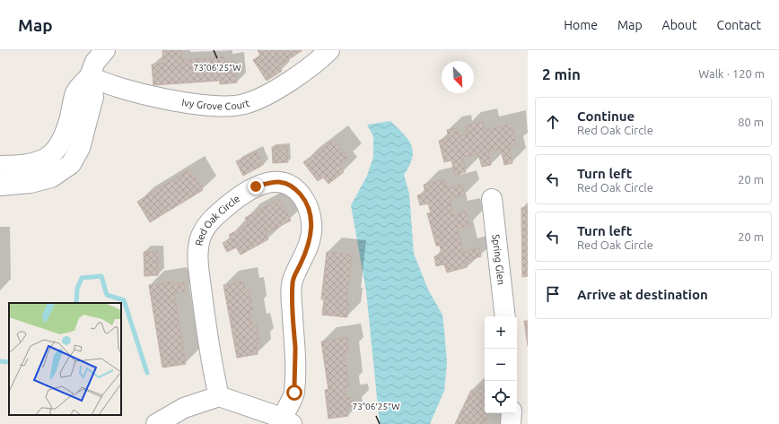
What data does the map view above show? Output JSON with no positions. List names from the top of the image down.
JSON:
{
  "streets": {
    "street": ["Ivy Grove Court", "Red Oak Circle", "Spring Glen"]
  },
  "north": "bottom right",
  "page": {
    "header": "Map",
    "nav": [
      "Home",
      "Map",
      "About",
      "Contact"
    ],
    "heading": ["2 min", "Walk · 120 m"],
    "list": [
      ["Continue", "Red Oak Circle", "80 m"],
      ["Turn left", "Red Oak Circle", "20 m"],
      ["Turn left", "Red Oak Circle", "20 m"],
      "Arrive at destination"
    ],
    "map_buttons": ["+", "−"]
  },
  "coordinates": ["73°06'25\"W"]
}
